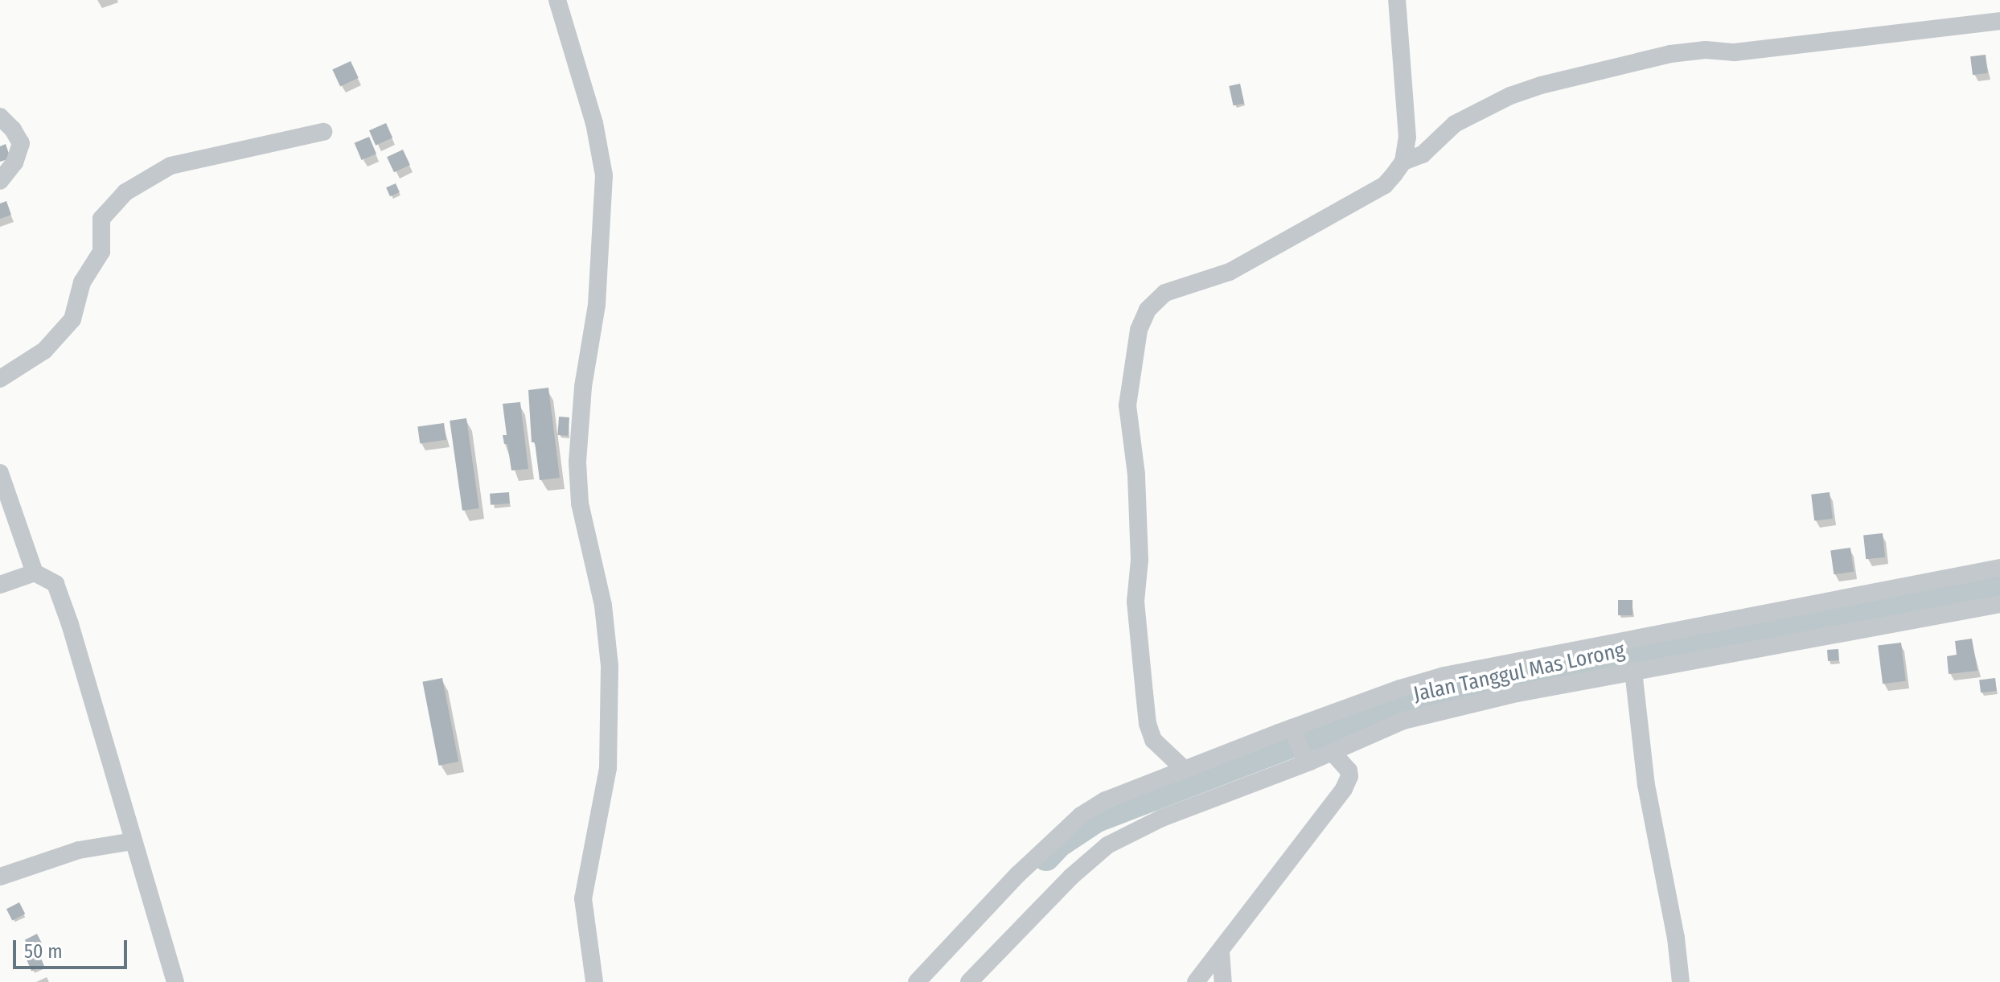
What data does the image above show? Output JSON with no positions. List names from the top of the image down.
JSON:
{
  "streets": {
    "street": ["Jalan Tanggul Mas Lorong"]
  },
  "scale_bar": "50 m"
}
